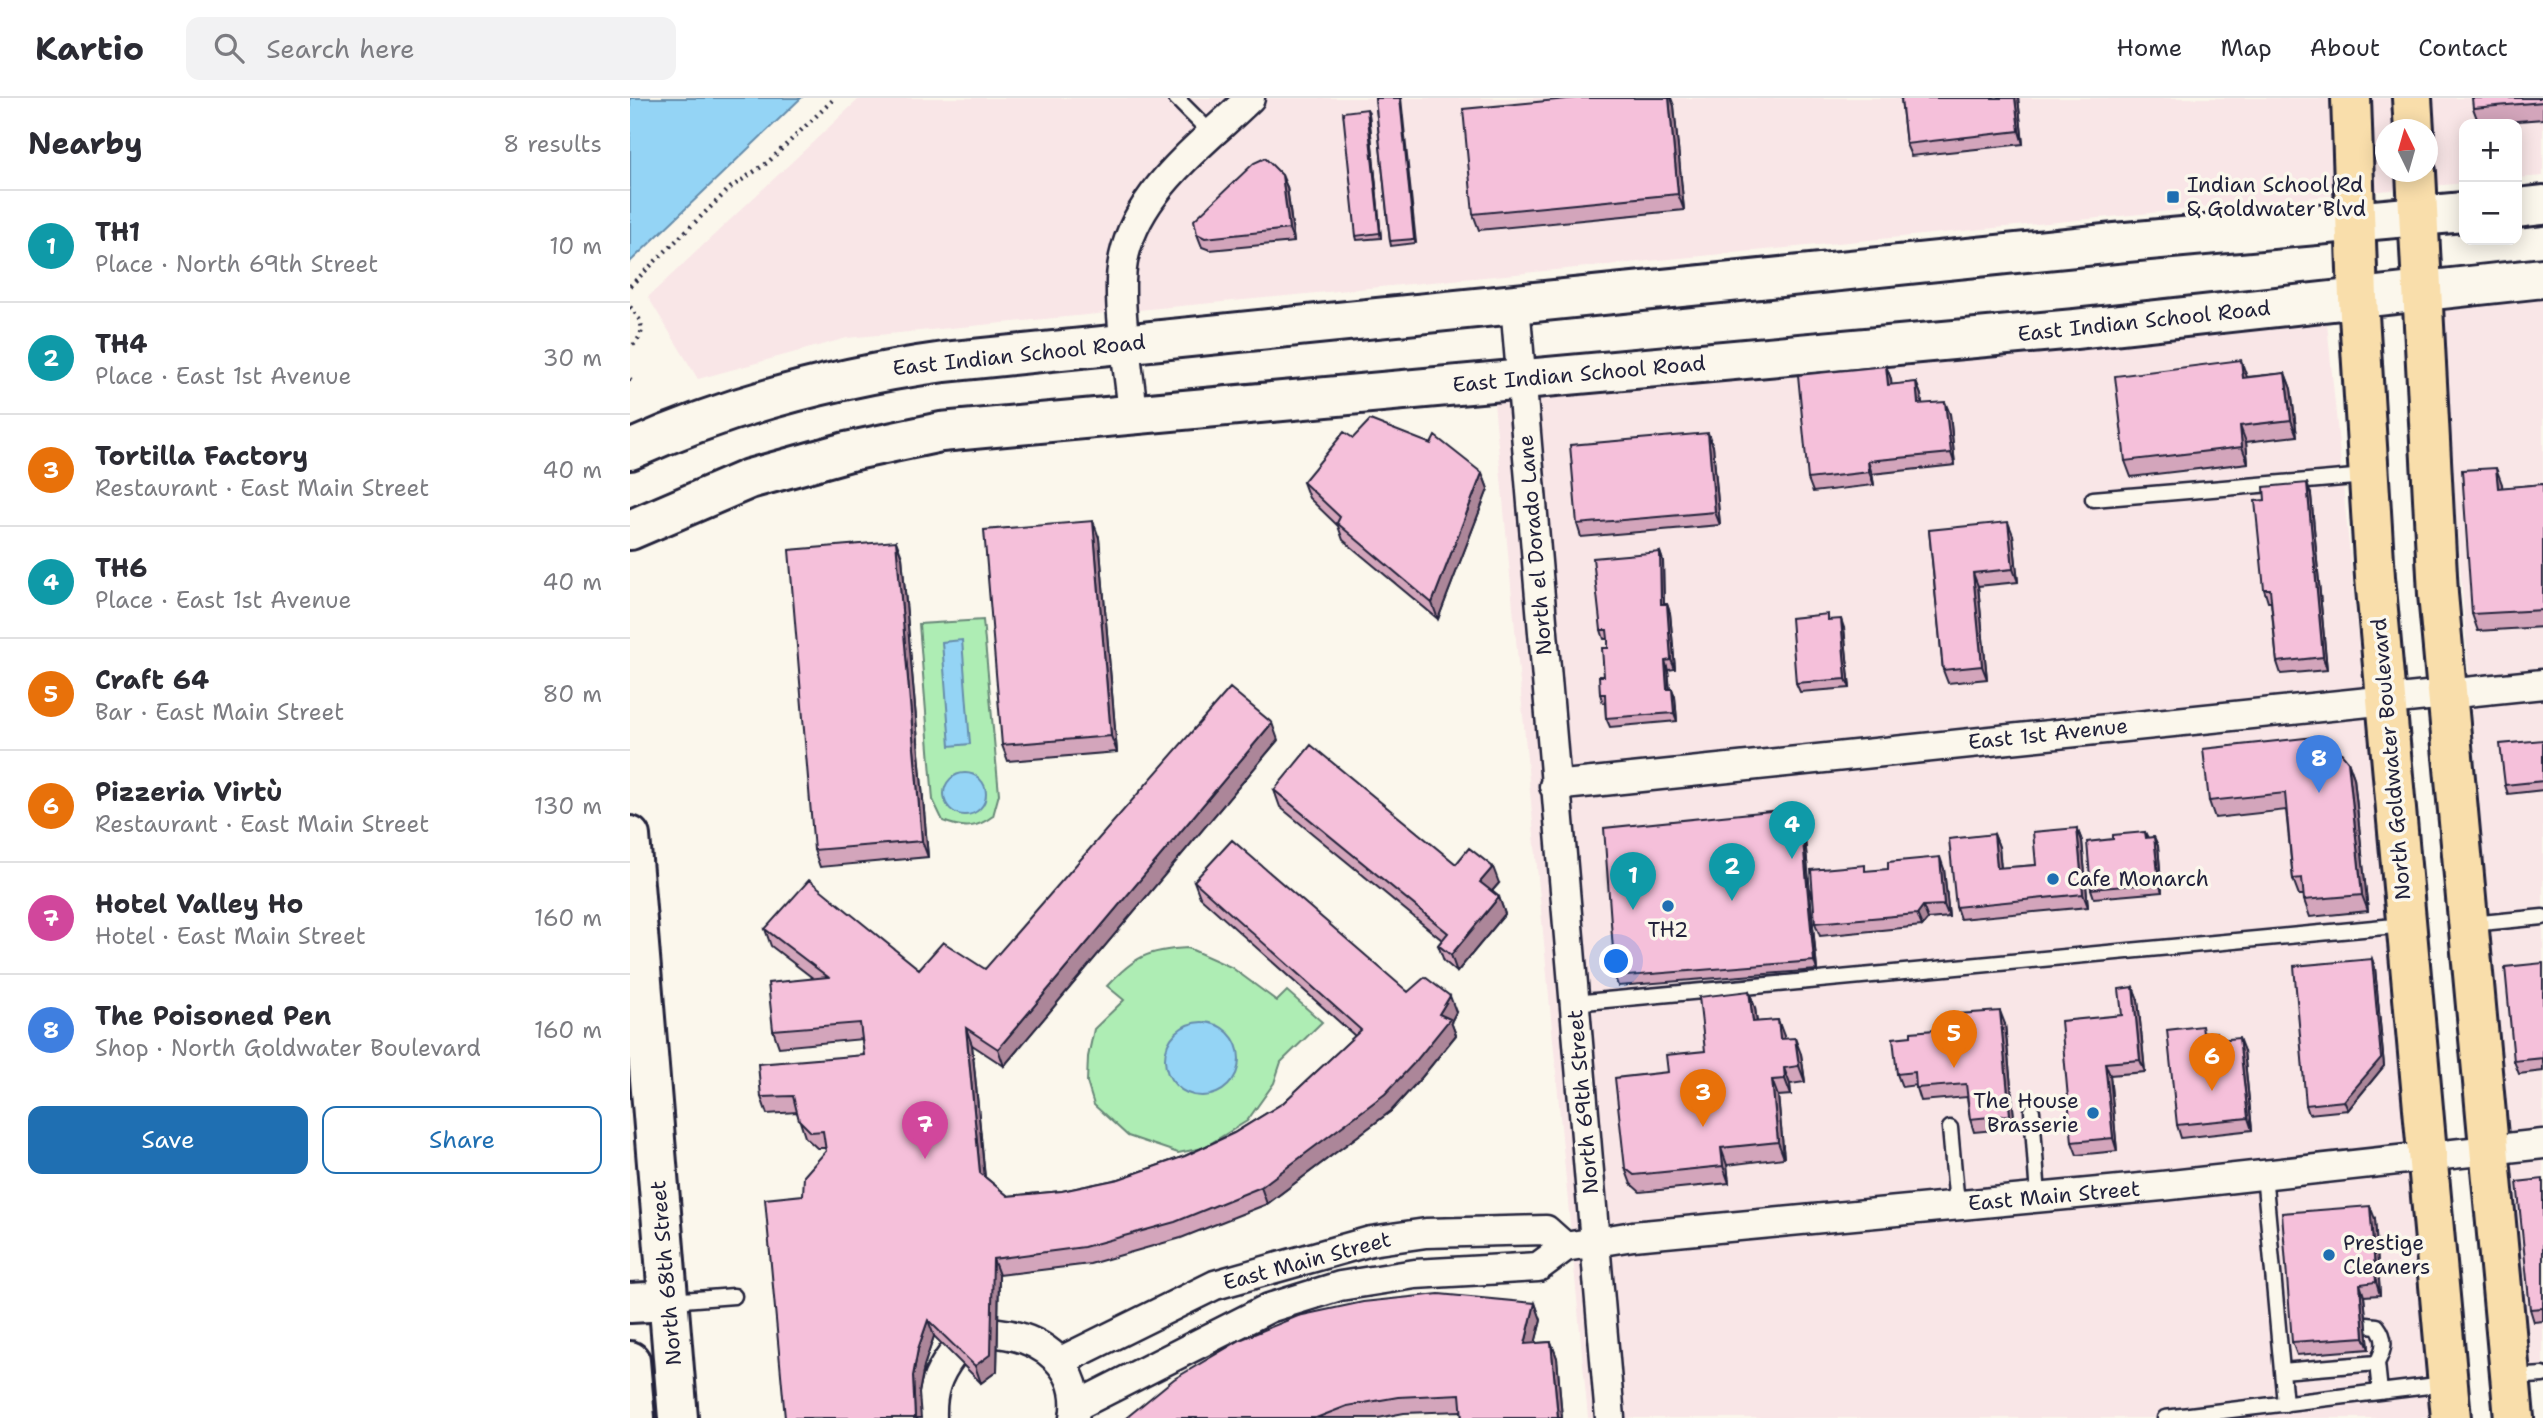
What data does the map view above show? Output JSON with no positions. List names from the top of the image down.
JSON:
{
  "streets": {
    "main road": ["East Indian School Road", "North Goldwater Boulevard", "North 68th Street"],
    "street": [
      "North el Dorado Lane",
      "East 1st Avenue",
      "North 69th Street",
      "East Main Street"
    ]
  },
  "crossings": [
    ["East Indian School Road", "North el Dorado Lane"],
    ["East Indian School Road", "North Goldwater Boulevard"],
    ["North el Dorado Lane", "East 1st Avenue"],
    ["North el Dorado Lane", "North 69th Street"],
    ["East 1st Avenue", "North Goldwater Boulevard"],
    ["East 1st Avenue", "North 69th Street"],
    ["North Goldwater Boulevard", "East Main Street"],
    ["North 69th Street", "East Main Street"]
  ],
  "places": {
    "transit": ["Indian School Rd & Goldwater Blvd"],
    "other": [
      "Cafe Monarch",
      "TH2",
      "The House Brasserie",
      "Prestige Cleaners"
    ]
  },
  "north": "top",
  "page": {
    "header": "Kartio",
    "search": "Search here",
    "nav": [
      "Home",
      "Map",
      "About",
      "Contact"
    ],
    "heading": ["Nearby", "8 results"],
    "map_buttons": ["+", "−"],
    "list": [
      {
        "mark": "1",
        "name": "TH1",
        "note": "Place · North 69th Street",
        "value": "10 m"
      },
      {
        "mark": "2",
        "name": "TH4",
        "note": "Place · East 1st Avenue",
        "value": "30 m"
      },
      {
        "mark": "3",
        "name": "Tortilla Factory",
        "note": "Restaurant · East Main Street",
        "value": "40 m"
      },
      {
        "mark": "4",
        "name": "TH6",
        "note": "Place · East 1st Avenue",
        "value": "40 m"
      },
      {
        "mark": "5",
        "name": "Craft 64",
        "note": "Bar · East Main Street",
        "value": "80 m"
      },
      {
        "mark": "6",
        "name": "Pizzeria Virtù",
        "note": "Restaurant · East Main Street",
        "value": "130 m"
      },
      {
        "mark": "7",
        "name": "Hotel Valley Ho",
        "note": "Hotel · East Main Street",
        "value": "160 m"
      },
      {
        "mark": "8",
        "name": "The Poisoned Pen",
        "note": "Shop · North Goldwater Boulevard",
        "value": "160 m"
      }
    ],
    "pins": [
      "8",
      "4",
      "2",
      "1",
      "5",
      "6",
      "3",
      "7"
    ],
    "buttons": ["Save", "Share"]
  }
}
